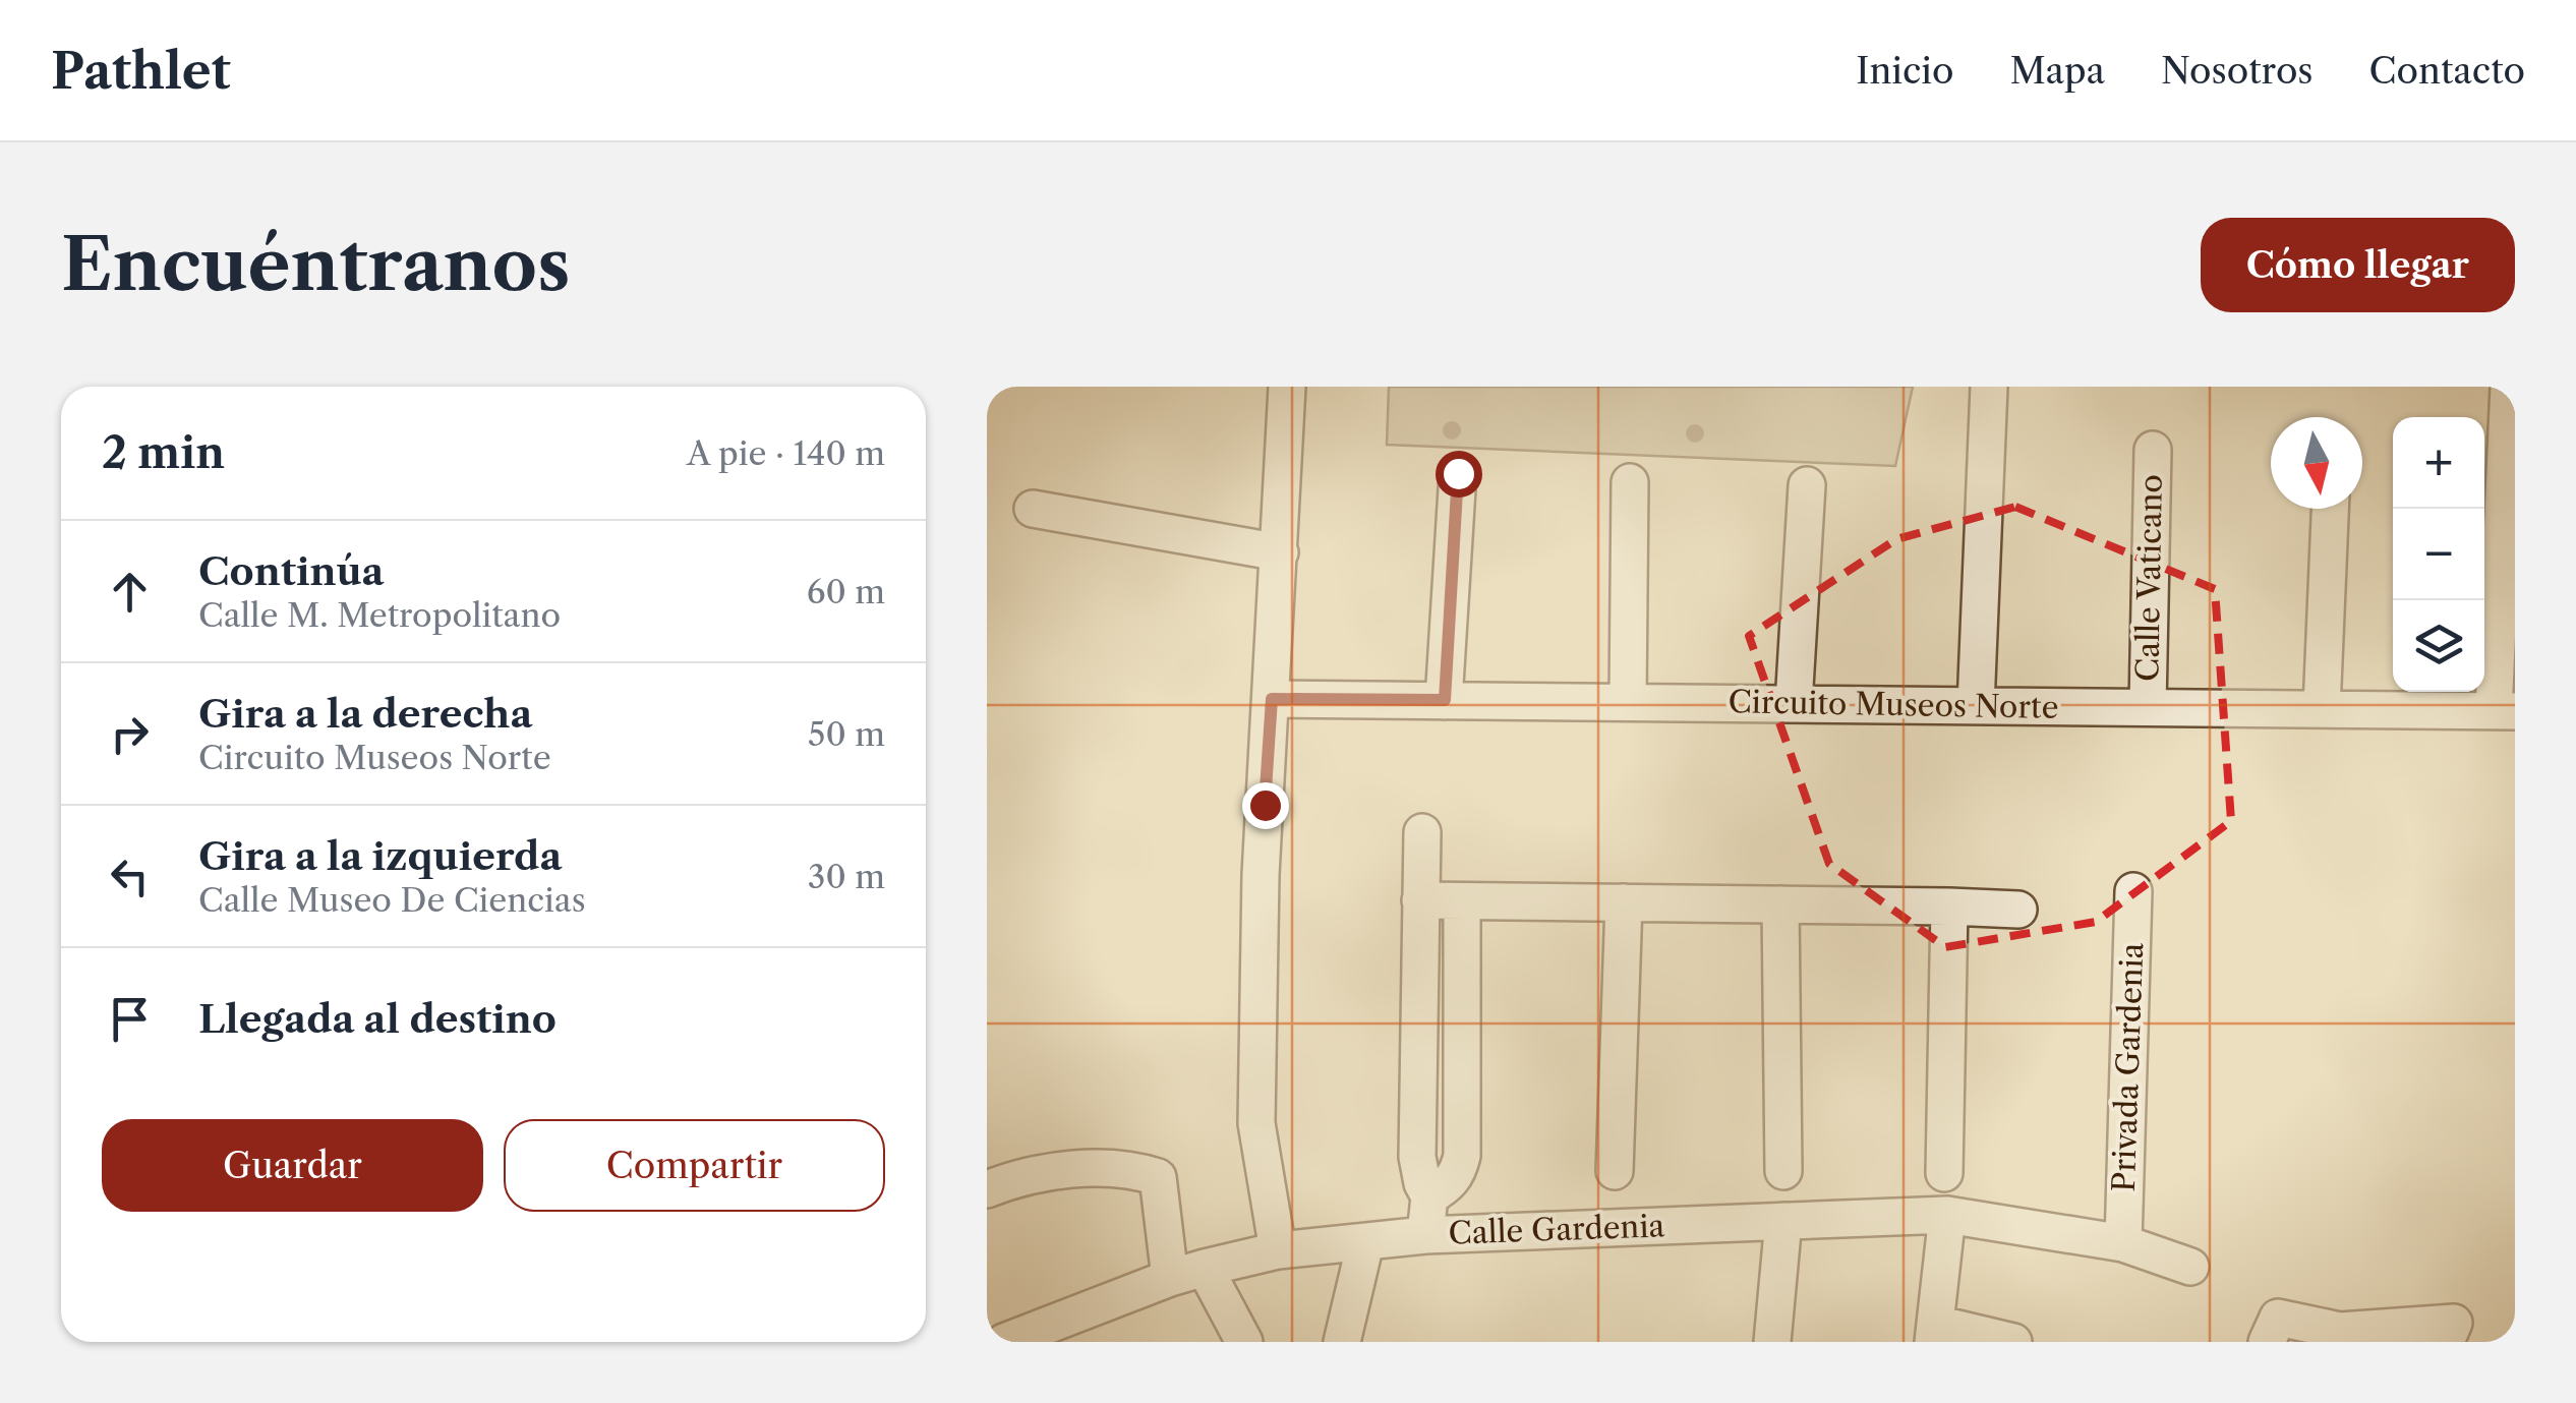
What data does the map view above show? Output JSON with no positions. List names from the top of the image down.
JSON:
{
  "streets": {
    "street": [
      "Calle Vaticano",
      "Circuito Museos Norte",
      "Privada Gardenia",
      "Calle Gardenia"
    ]
  },
  "crossings": [
    ["Calle Vaticano", "Circuito Museos Norte"],
    ["Privada Gardenia", "Calle Gardenia"]
  ],
  "north": "bottom",
  "page": {
    "header": "Pathlet",
    "nav": [
      "Inicio",
      "Mapa",
      "Nosotros",
      "Contacto"
    ],
    "buttons": [
      "Cómo llegar",
      ["Guardar", "Compartir"]
    ],
    "title": "Encuéntranos",
    "heading": ["2 min", "A pie · 140 m"],
    "map_buttons": ["+", "−"],
    "list": [
      ["Continúa", "Calle M. Metropolitano", "60 m"],
      ["Gira a la derecha", "Circuito Museos Norte", "50 m"],
      ["Gira a la izquierda", "Calle Museo De Ciencias", "30 m"],
      "Llegada al destino"
    ]
  }
}
